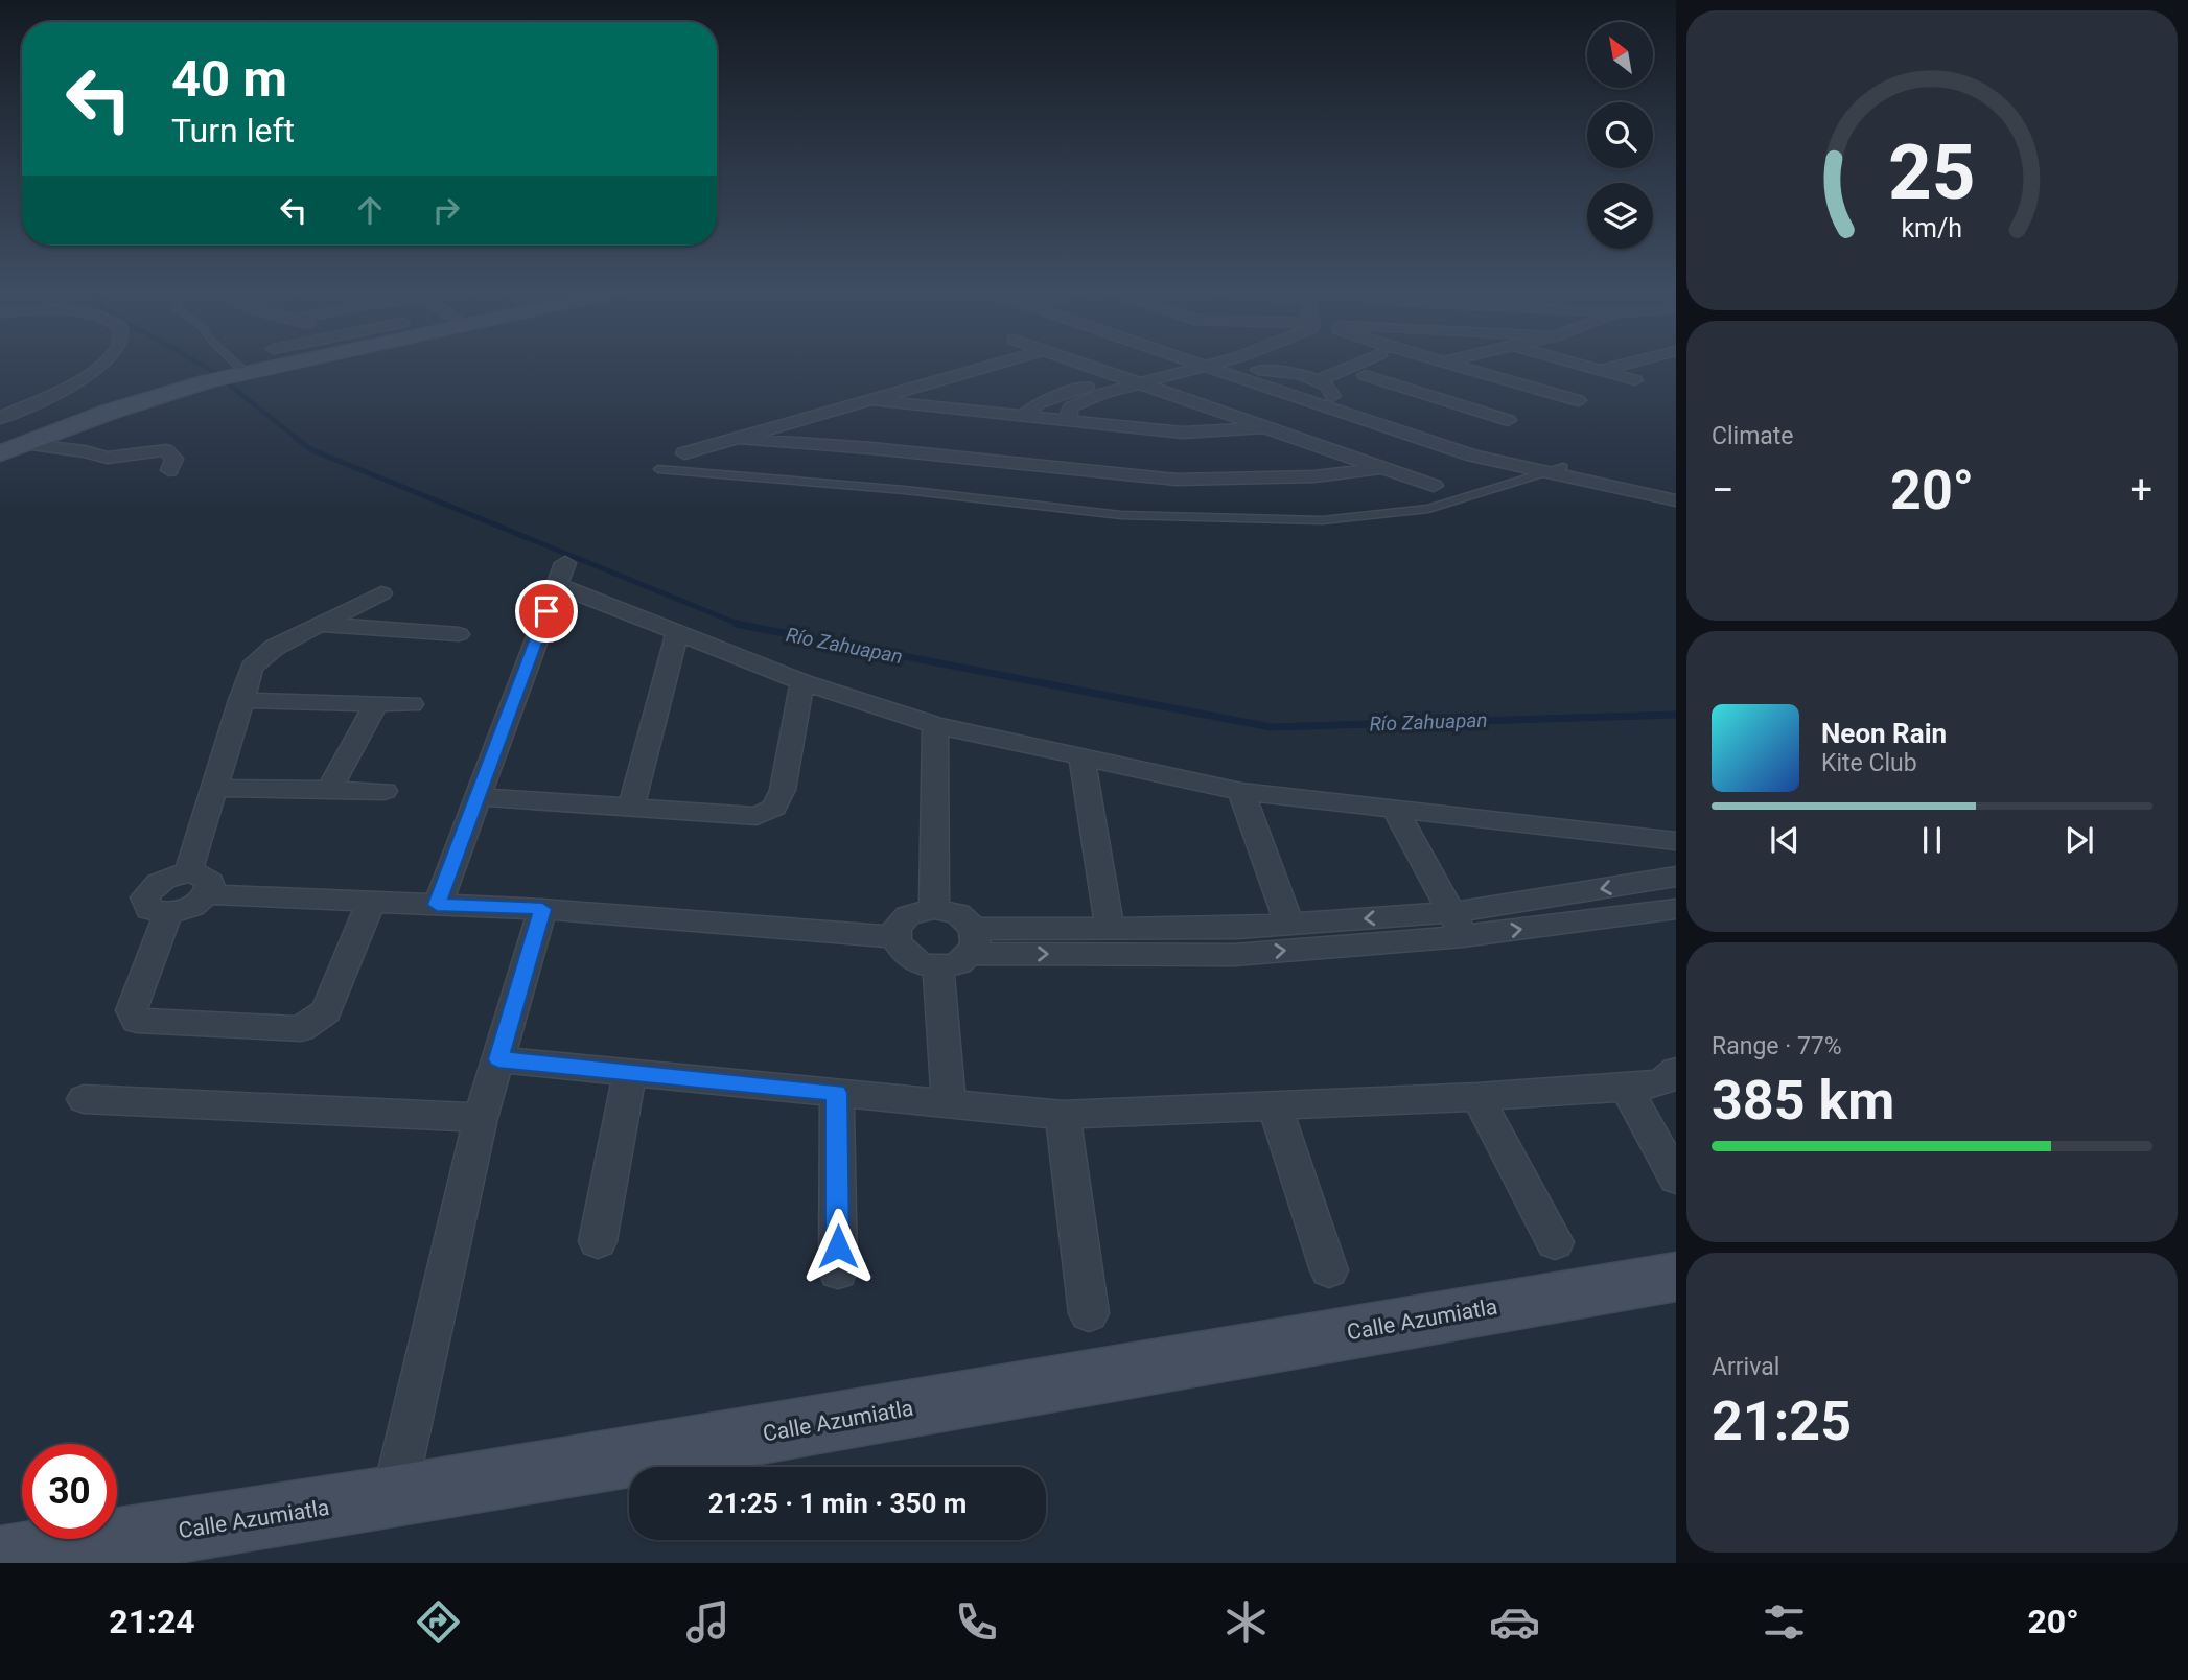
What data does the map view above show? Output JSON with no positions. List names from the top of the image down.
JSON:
{
  "streets": {
    "street": ["Calle Azumiatla"]
  },
  "water": ["Río Zahuapan"],
  "north": "top left",
  "page": {
    "turn": ["40 m", "Turn left"],
    "tile": [
      "Climate",
      ["Range · 77%", "385 km"],
      ["Arrival", "21:25"]
    ],
    "heat": ["−", "20°", "+"],
    "song": ["Neon Rain", "Kite Club"],
    "limit": "30",
    "trip": "21:25 · 1 min · 350 m",
    "tabs": ["21:24", "20°"],
    "gauge": ["25", "km/h"]
  }
}
